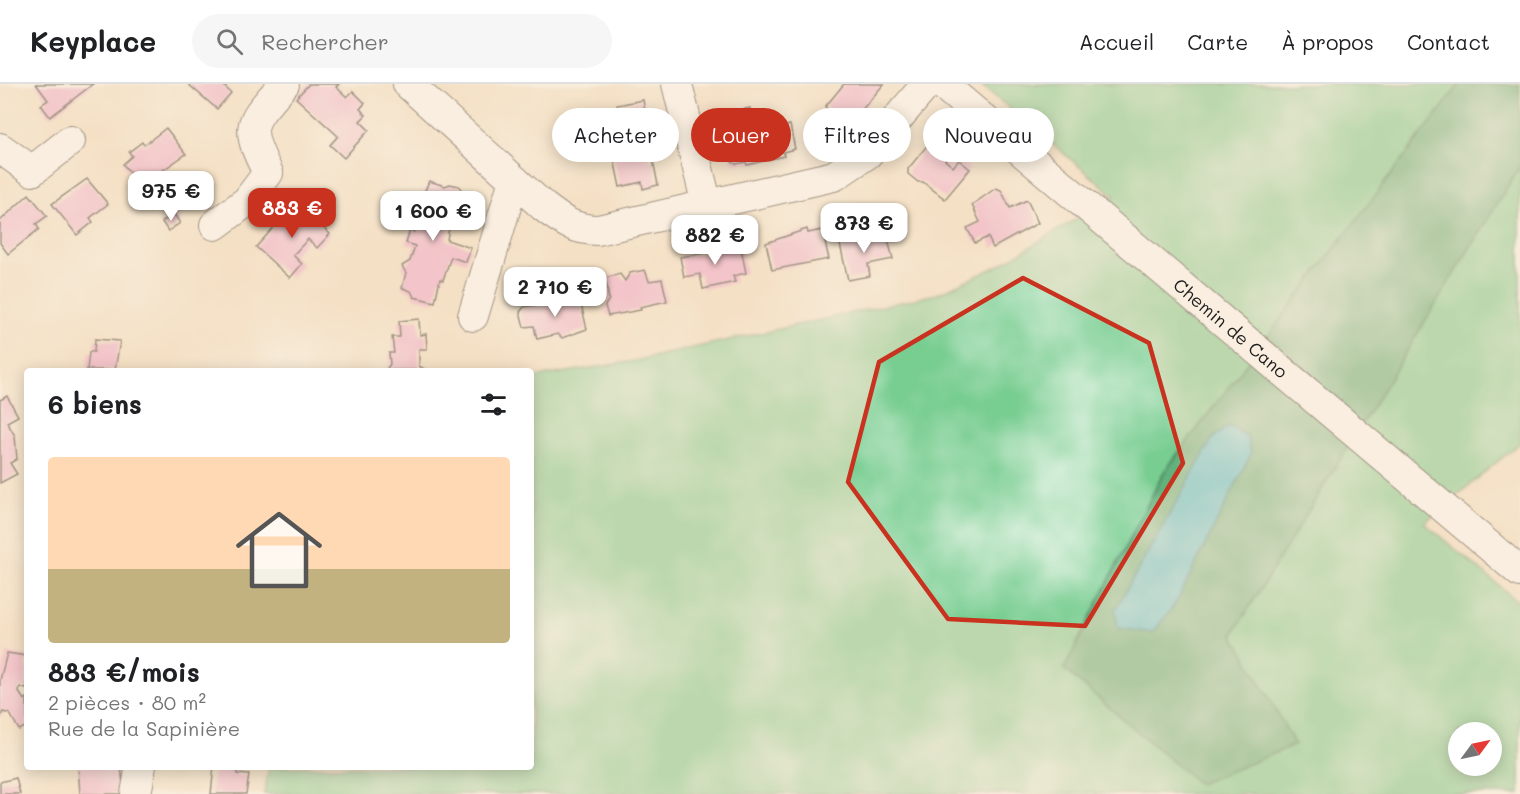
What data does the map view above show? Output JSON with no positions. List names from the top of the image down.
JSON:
{
  "streets": {
    "street": ["Chemin de Cano"]
  },
  "north": "top right",
  "page": {
    "header": "Keyplace",
    "search": "Rechercher",
    "nav": [
      "Accueil",
      "Carte",
      "À propos",
      "Contact"
    ],
    "chip": [
      "Acheter",
      "Louer",
      "Filtres",
      "Nouveau"
    ],
    "price": [
      "975 €",
      "883 €",
      "1 600 €",
      "873 €",
      "882 €",
      "2 710 €"
    ],
    "heading": "6 biens",
    "list": [
      {
        "name": "883 €/mois",
        "note": "2 pièces · 80 m² · Rue de la Sapinière"
      }
    ]
  }
}
